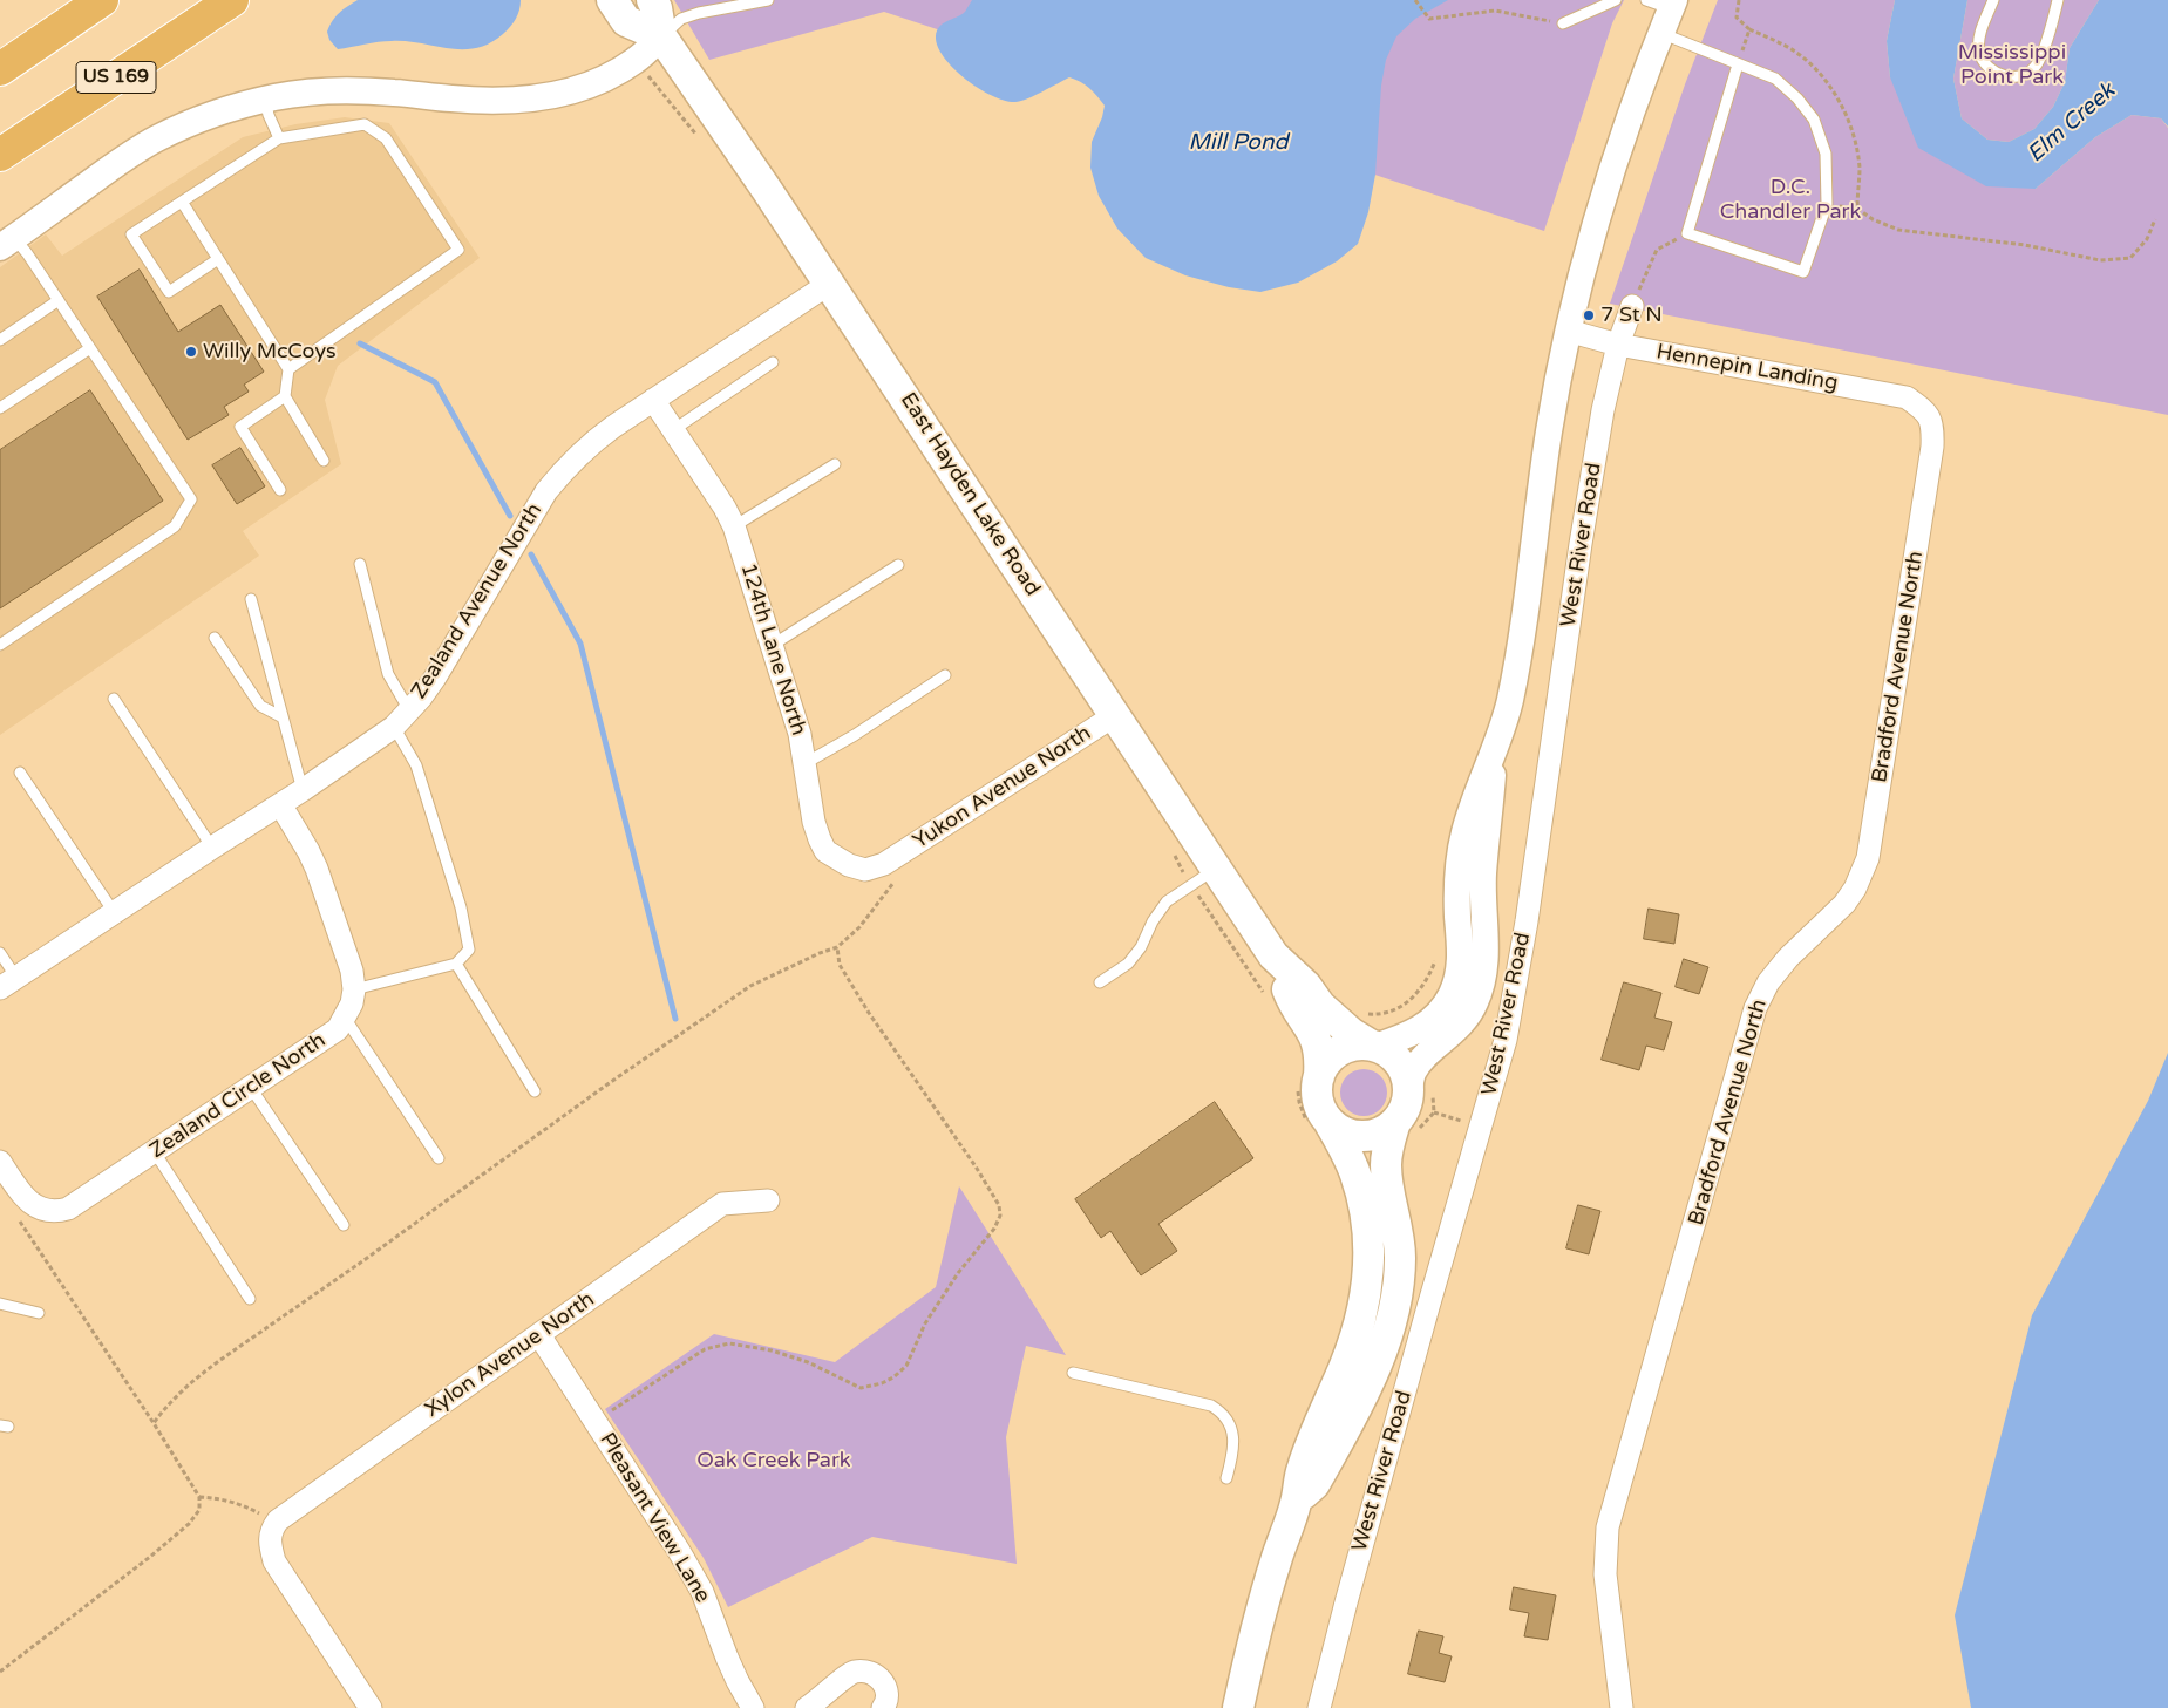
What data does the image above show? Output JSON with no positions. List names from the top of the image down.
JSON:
{
  "streets": {
    "highway": ["US 169"],
    "main road": ["East Hayden Lake Road", "West River Road"],
    "street": [
      "Hennepin Landing",
      "Zealand Avenue North",
      "124th Lane North",
      "Bradford Avenue North",
      "Yukon Avenue North",
      "Zealand Circle North",
      "Xylon Avenue North",
      "Pleasant View Lane"
    ]
  },
  "crossings": [
    ["Hennepin Landing", "West River Road"],
    ["Hennepin Landing", "Bradford Avenue North"],
    ["East Hayden Lake Road", "West River Road"],
    ["East Hayden Lake Road", "Zealand Avenue North"],
    ["East Hayden Lake Road", "Yukon Avenue North"],
    ["Zealand Avenue North", "124th Lane North"],
    ["Zealand Avenue North", "Zealand Circle North"],
    ["124th Lane North", "Yukon Avenue North"],
    ["Xylon Avenue North", "Pleasant View Lane"]
  ],
  "water": ["Elm Creek", "Mill Pond"],
  "parks": ["Mississippi Point Park", "D.C. Chandler Park", "Oak Creek Park"],
  "places": ["7 St N", "Willy McCoys"]
}
